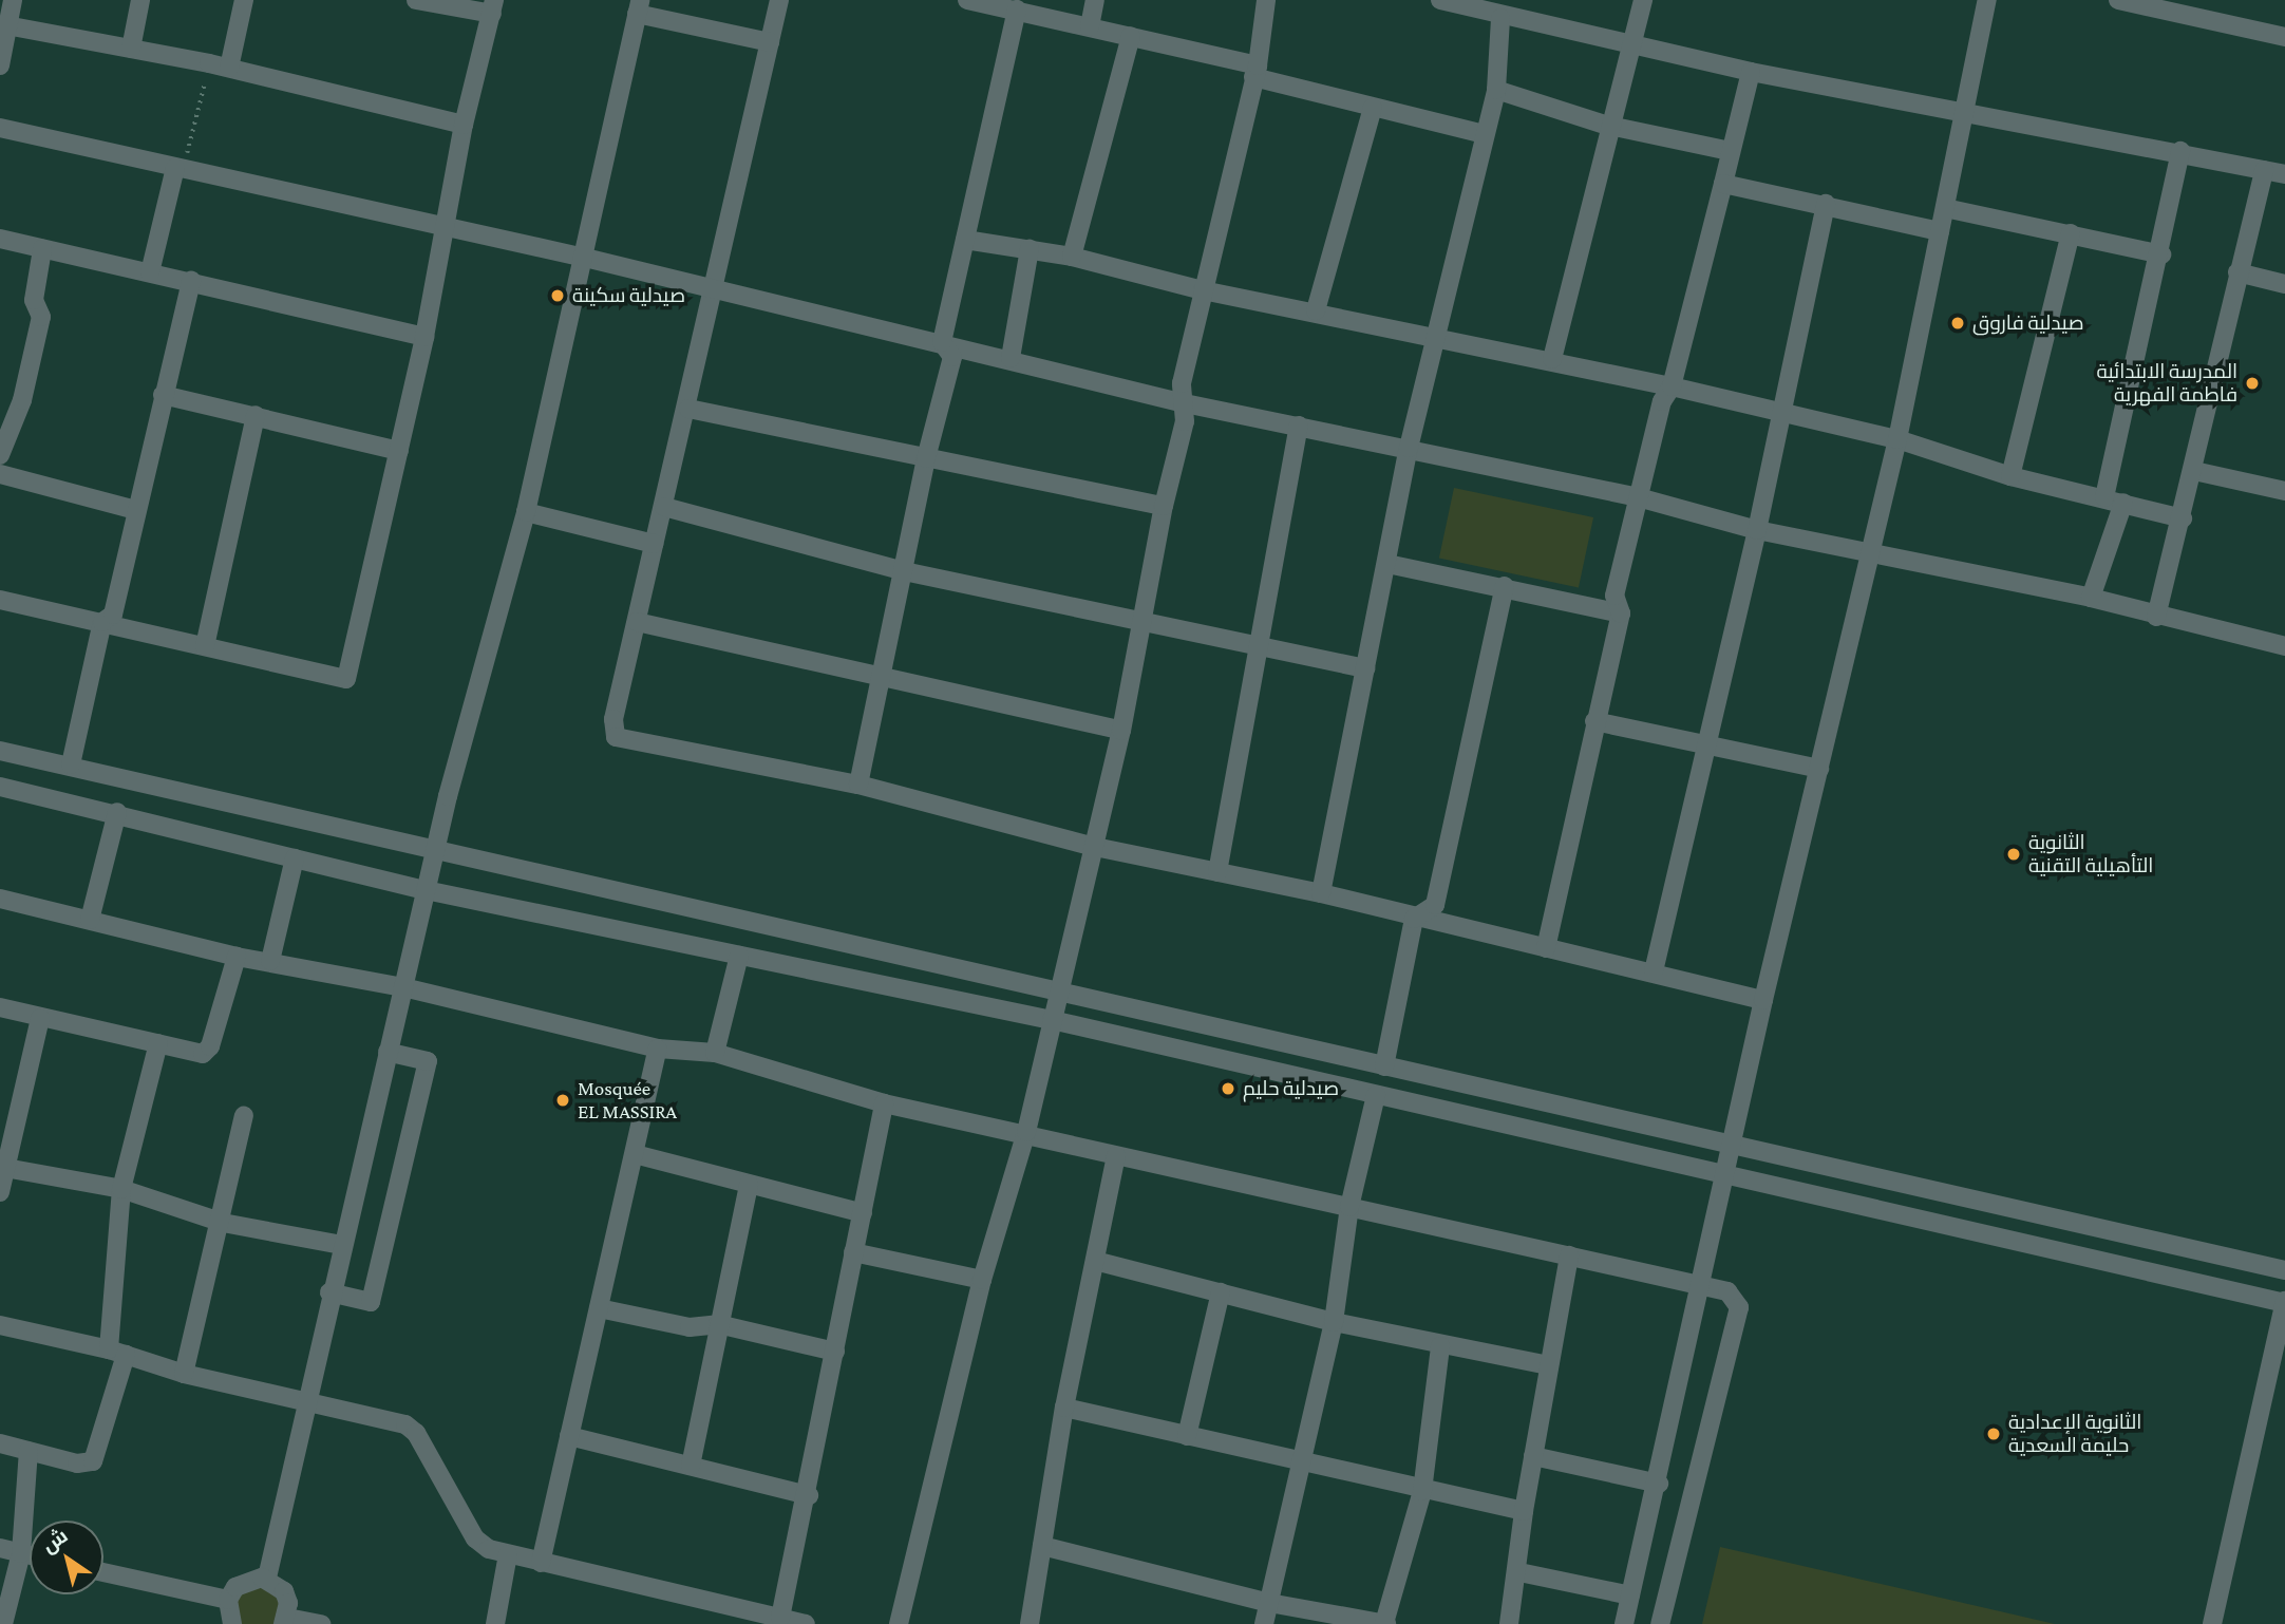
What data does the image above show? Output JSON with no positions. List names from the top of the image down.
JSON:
{
  "places": [
    "صيدلية سكينة",
    "صيدلية فاروق",
    "المدرسة الابتدائية فاطمة الفهرية",
    "الثانوية التأهيلية التقنية",
    "صيدلية حليم",
    "Mosquée EL MASSIRA",
    "الثانوية الإعدادية حليمة السعدية"
  ],
  "north": "top left"
}
